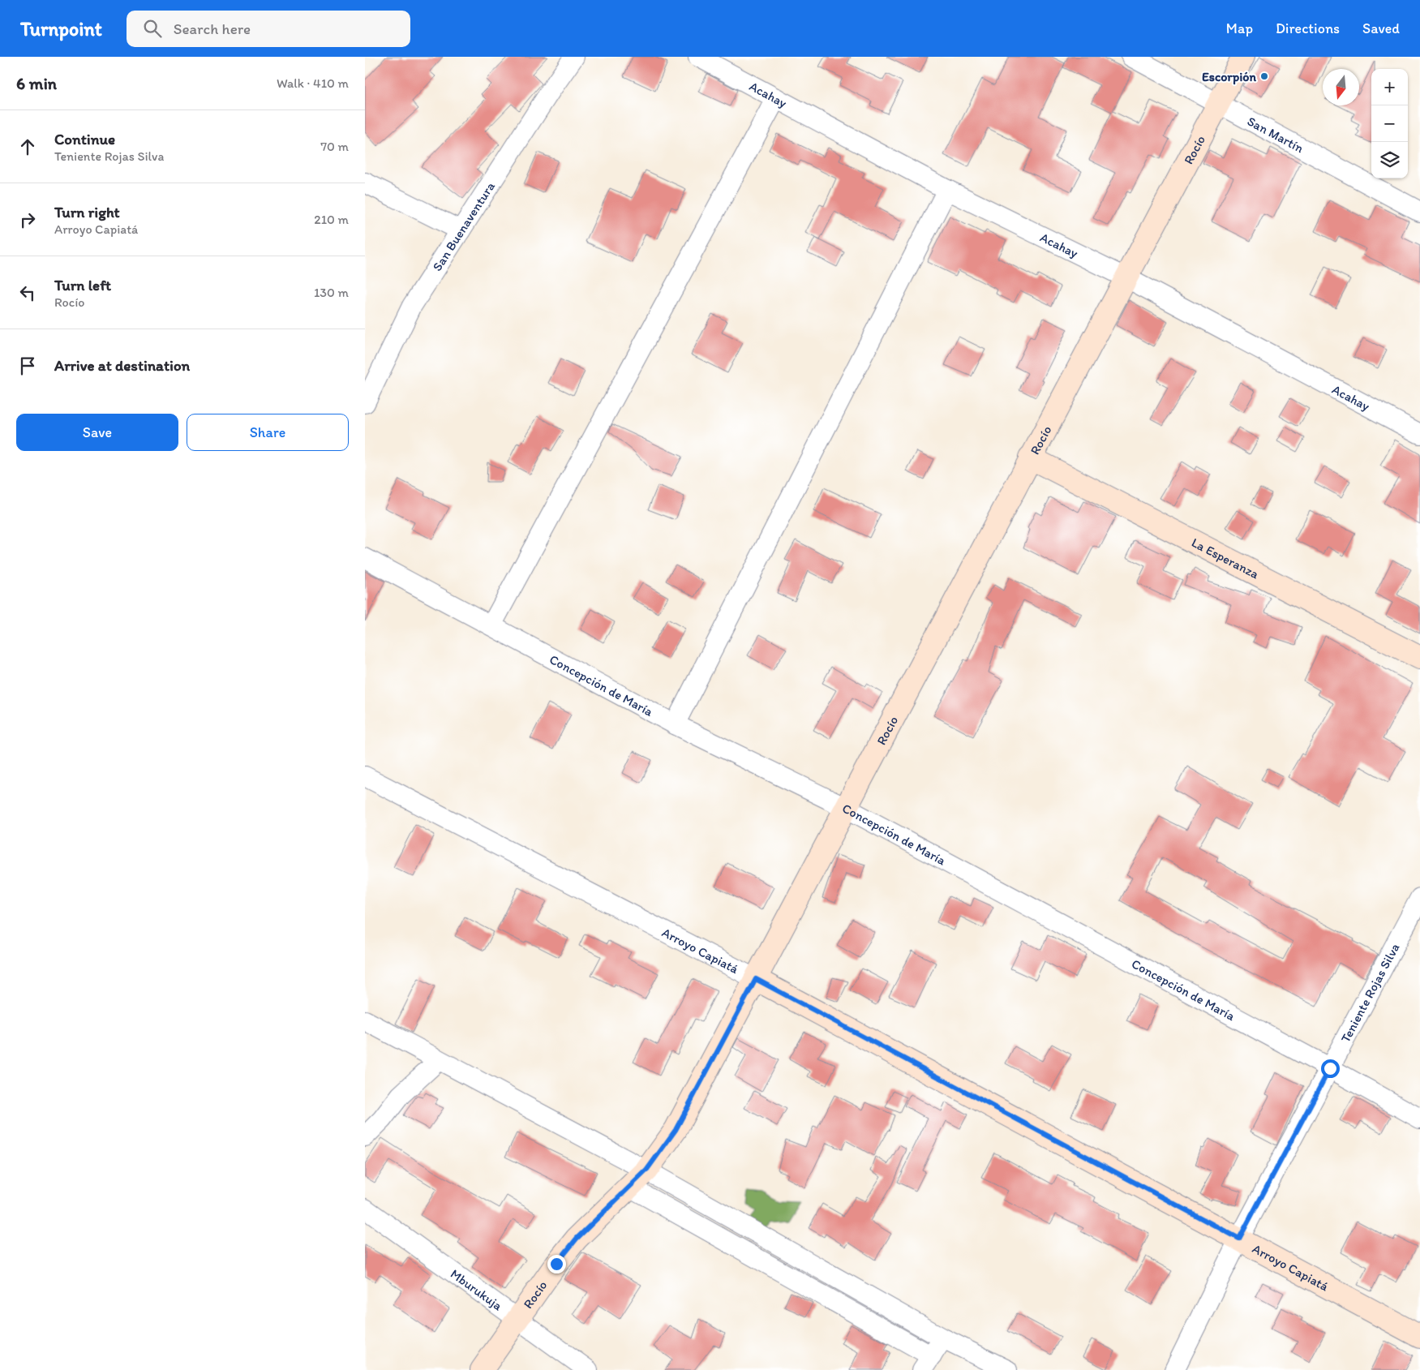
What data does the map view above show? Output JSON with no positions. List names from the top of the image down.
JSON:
{
  "streets": {
    "main road": ["Rocío", "La Esperanza", "Arroyo Capiatá"],
    "street": [
      "Acahay",
      "San Martín",
      "San Buenaventura",
      "Concepción de María",
      "Teniente Rojas Silva",
      "Mburukuja"
    ]
  },
  "crossings": [
    ["Acahay", "Rocío"],
    ["San Martín", "Rocío"],
    ["Rocío", "La Esperanza"],
    ["Rocío", "Concepción de María"],
    ["Rocío", "Arroyo Capiatá"],
    ["Rocío", "Mburukuja"],
    ["Concepción de María", "Teniente Rojas Silva"],
    ["Arroyo Capiatá", "Teniente Rojas Silva"]
  ],
  "places": ["Escorpión"],
  "north": "bottom",
  "page": {
    "header": "Turnpoint",
    "search": "Search here",
    "nav": ["Map", "Directions", "Saved"],
    "heading": ["6 min", "Walk · 410 m"],
    "map_buttons": ["+", "−"],
    "list": [
      ["Continue", "Teniente Rojas Silva", "70 m"],
      ["Turn right", "Arroyo Capiatá", "210 m"],
      ["Turn left", "Rocío", "130 m"],
      "Arrive at destination"
    ],
    "buttons": ["Save", "Share"]
  }
}
